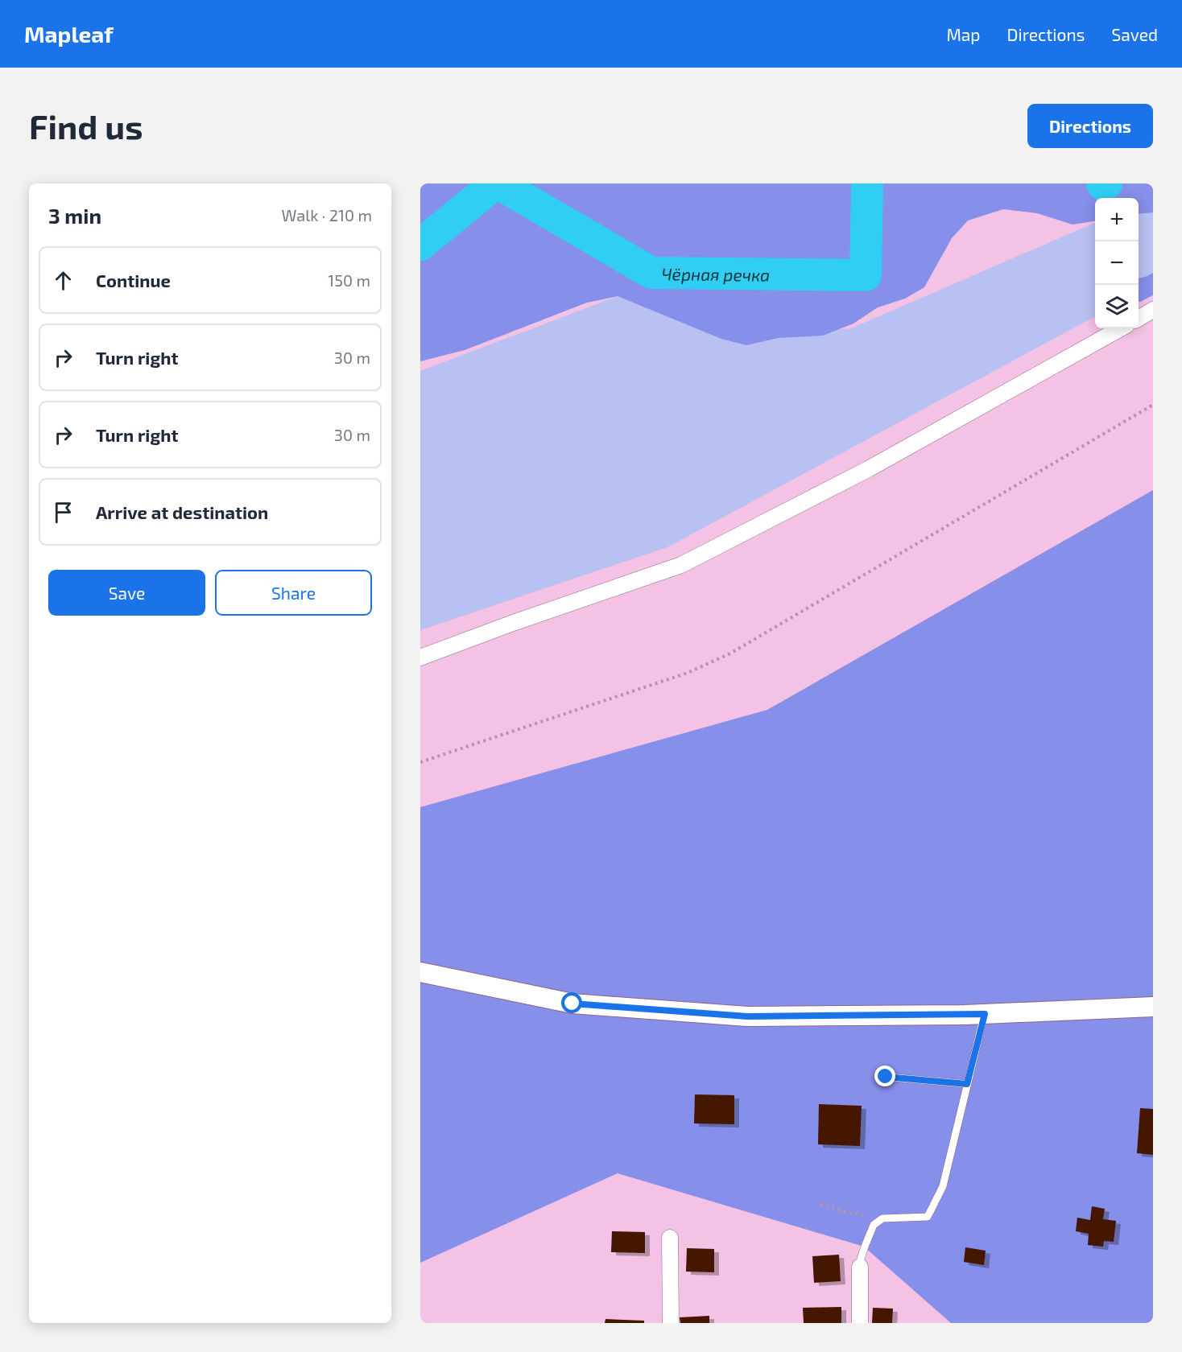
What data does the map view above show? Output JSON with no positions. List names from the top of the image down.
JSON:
{
  "water": ["Чёрная речка"],
  "page": {
    "header": "Mapleaf",
    "nav": ["Map", "Directions", "Saved"],
    "buttons": [
      "Directions",
      ["Save", "Share"]
    ],
    "title": "Find us",
    "heading": ["3 min", "Walk · 210 m"],
    "map_buttons": ["+", "−"],
    "list": [
      ["Continue", "150 m"],
      ["Turn right", "30 m"],
      ["Turn right", "30 m"],
      "Arrive at destination"
    ]
  }
}
